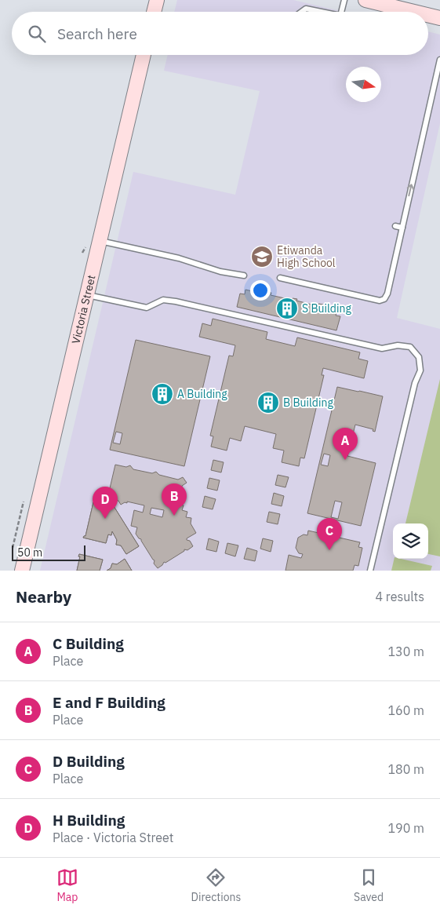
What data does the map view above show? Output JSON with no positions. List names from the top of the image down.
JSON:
{
  "streets": {
    "street": ["Victoria Street"]
  },
  "places": {
    "school or university": ["Etiwanda High School"],
    "building": ["S Building", "A Building", "B Building"]
  },
  "scale_bar": "50 m",
  "north": "right",
  "page": {
    "search": "Search here",
    "pins": [
      "A",
      "B",
      "D",
      "C"
    ],
    "scale": "50 m",
    "heading": ["Nearby", "4 results"],
    "list": [
      {
        "mark": "A",
        "name": "C Building",
        "note": "Place",
        "value": "130 m"
      },
      {
        "mark": "B",
        "name": "E and F Building",
        "note": "Place",
        "value": "160 m"
      },
      {
        "mark": "C",
        "name": "D Building",
        "note": "Place",
        "value": "180 m"
      },
      {
        "mark": "D",
        "name": "H Building",
        "note": "Place · Victoria Street",
        "value": "190 m"
      }
    ],
    "nav": ["Map", "Directions", "Saved"]
  }
}
